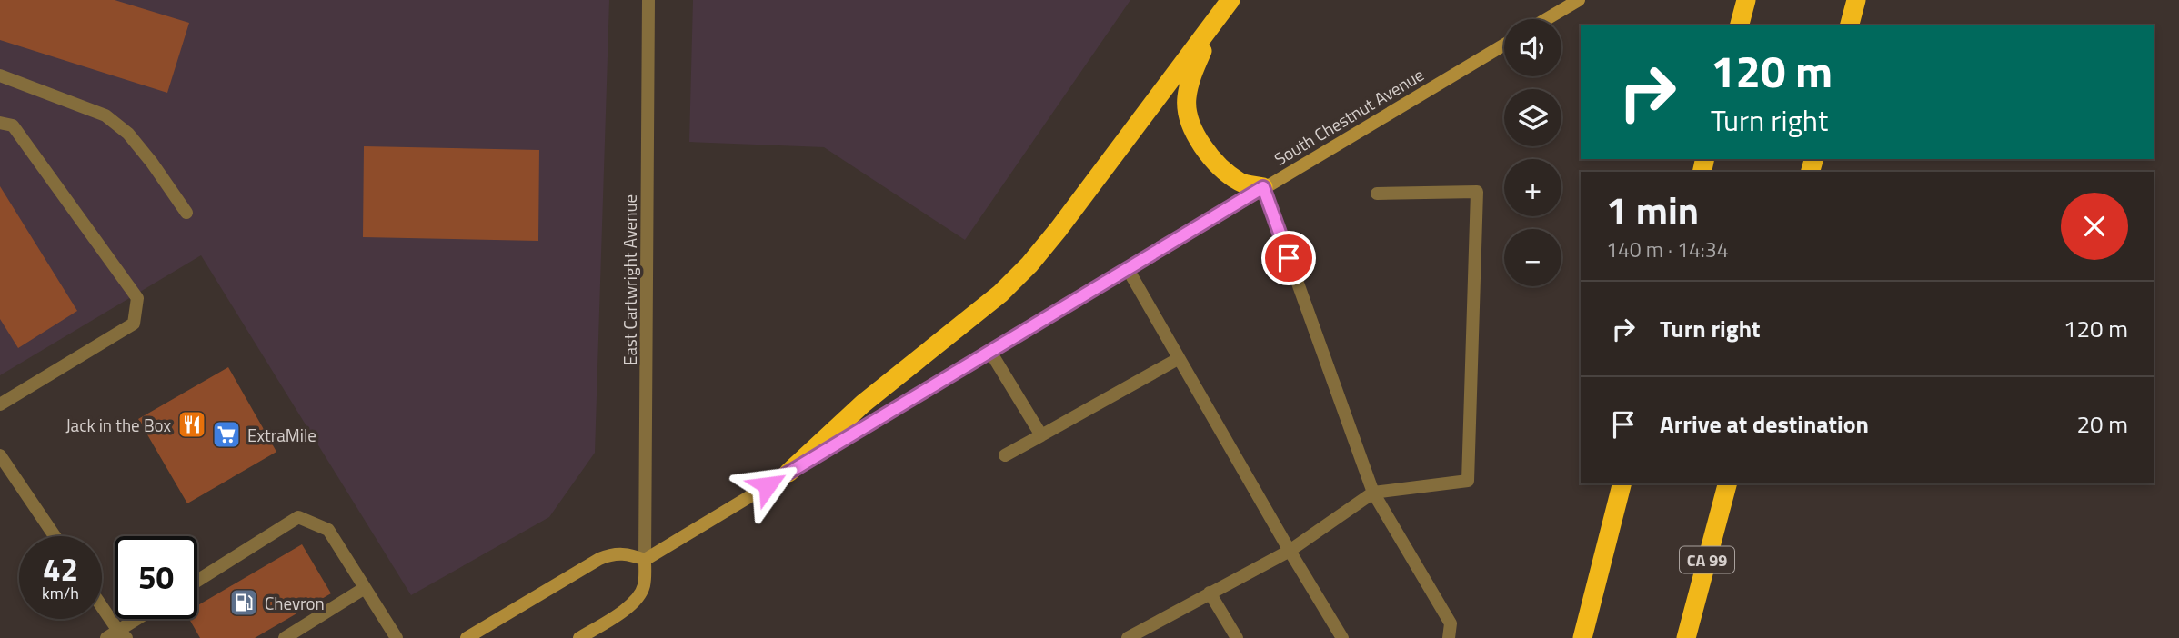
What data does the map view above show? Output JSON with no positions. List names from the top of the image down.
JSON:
{
  "streets": {
    "highway": ["CA 99"],
    "main road": ["South Chestnut Avenue"],
    "street": ["East Cartwright Avenue"]
  },
  "crossings": [
    ["South Chestnut Avenue", "East Cartwright Avenue"]
  ],
  "places": {
    "restaurant": ["Jack in the Box"],
    "supermarket": ["ExtraMile"],
    "fuel station": ["Chevron"]
  },
  "page": {
    "map_buttons": ["+", "−"],
    "turn": ["120 m", "Turn right"],
    "heading": ["1 min", "140 m · 14:34"],
    "list": [
      {
        "name": "Turn right",
        "value": "120 m"
      },
      {
        "name": "Arrive at destination",
        "value": "20 m"
      }
    ],
    "speed": "42 km/h",
    "limit": "50"
  }
}
